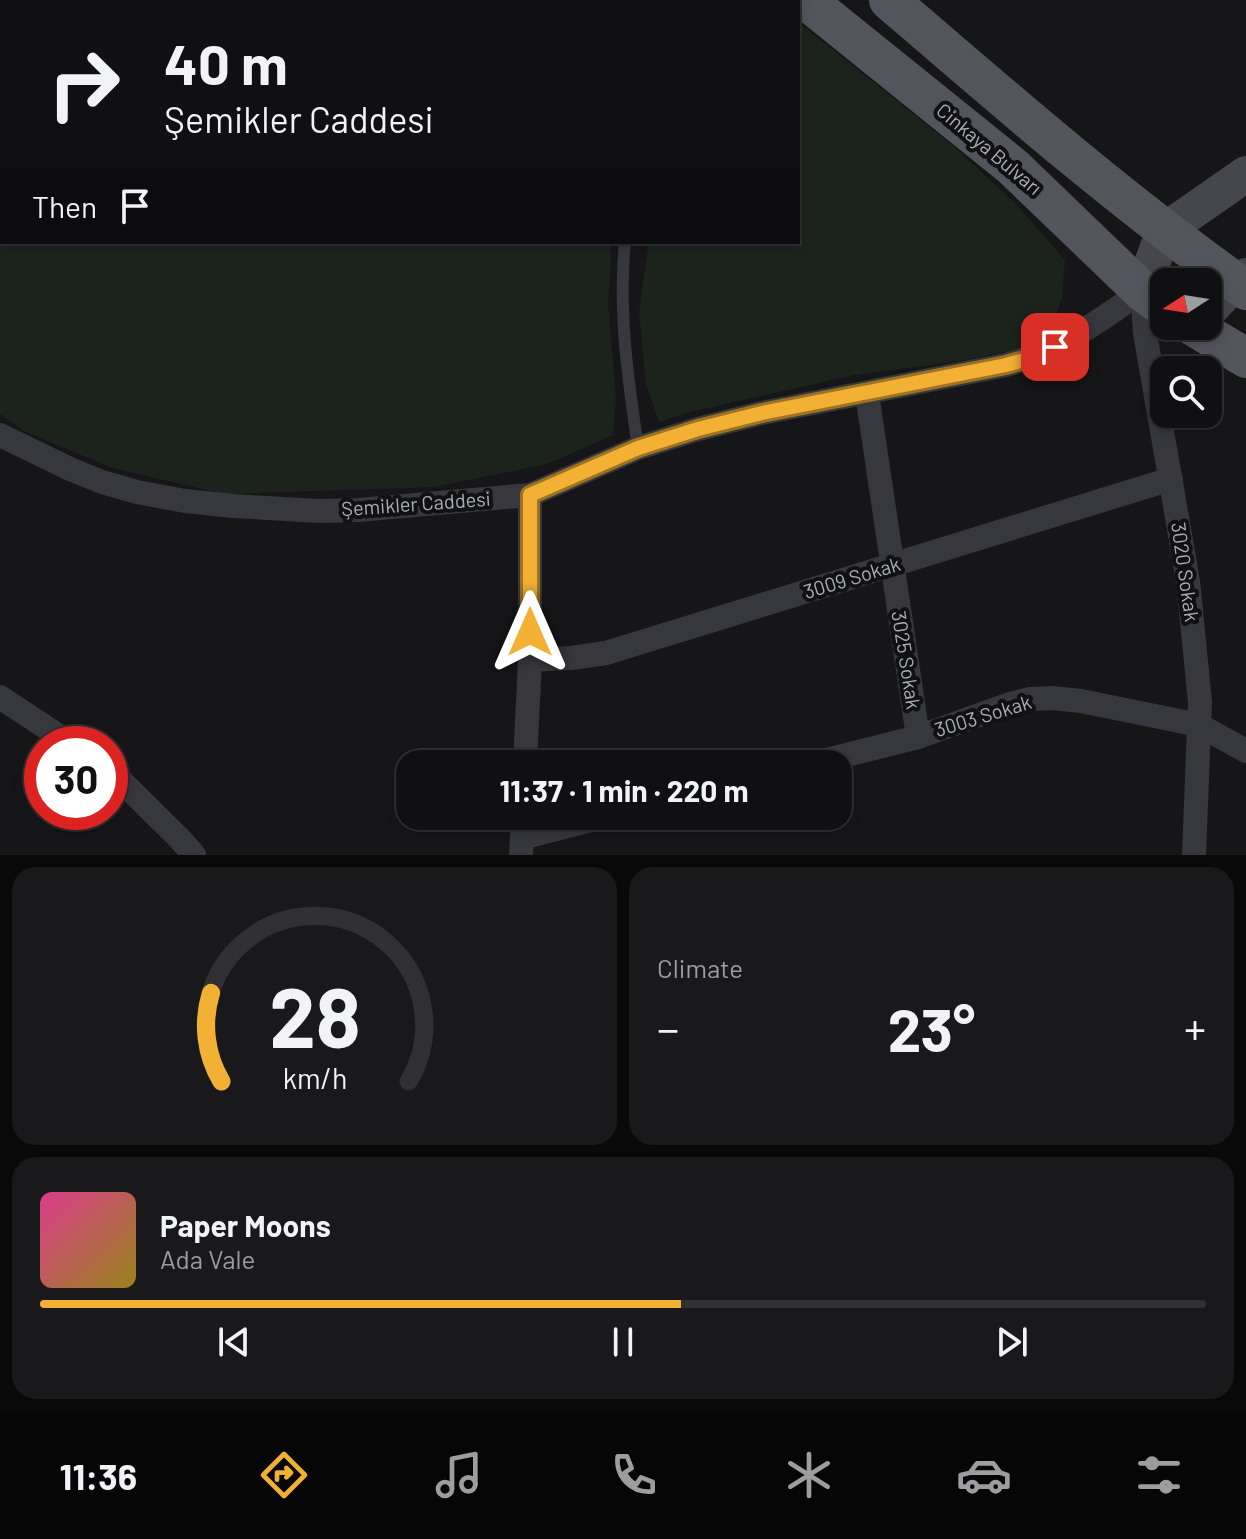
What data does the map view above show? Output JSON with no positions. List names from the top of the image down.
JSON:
{
  "streets": {
    "main road": ["Cinkaya Bulvarı"],
    "street": [
      "Şemikler Caddesi",
      "3020 Sokak",
      "3009 Sokak",
      "3025 Sokak",
      "3003 Sokak"
    ]
  },
  "crossings": [
    ["Şemikler Caddesi", "3025 Sokak"],
    ["3020 Sokak", "3009 Sokak"],
    ["3020 Sokak", "3003 Sokak"],
    ["3009 Sokak", "3025 Sokak"],
    ["3025 Sokak", "3003 Sokak"]
  ],
  "north": "left",
  "page": {
    "turn": ["40 m", "Şemikler Caddesi"],
    "then": "Then",
    "limit": "30",
    "trip": "11:37 · 1 min · 220 m",
    "tile": "Climate",
    "heat": ["−", "23°", "+"],
    "song": ["Paper Moons", "Ada Vale"],
    "tabs": "11:36",
    "gauge": ["28", "km/h"]
  }
}
